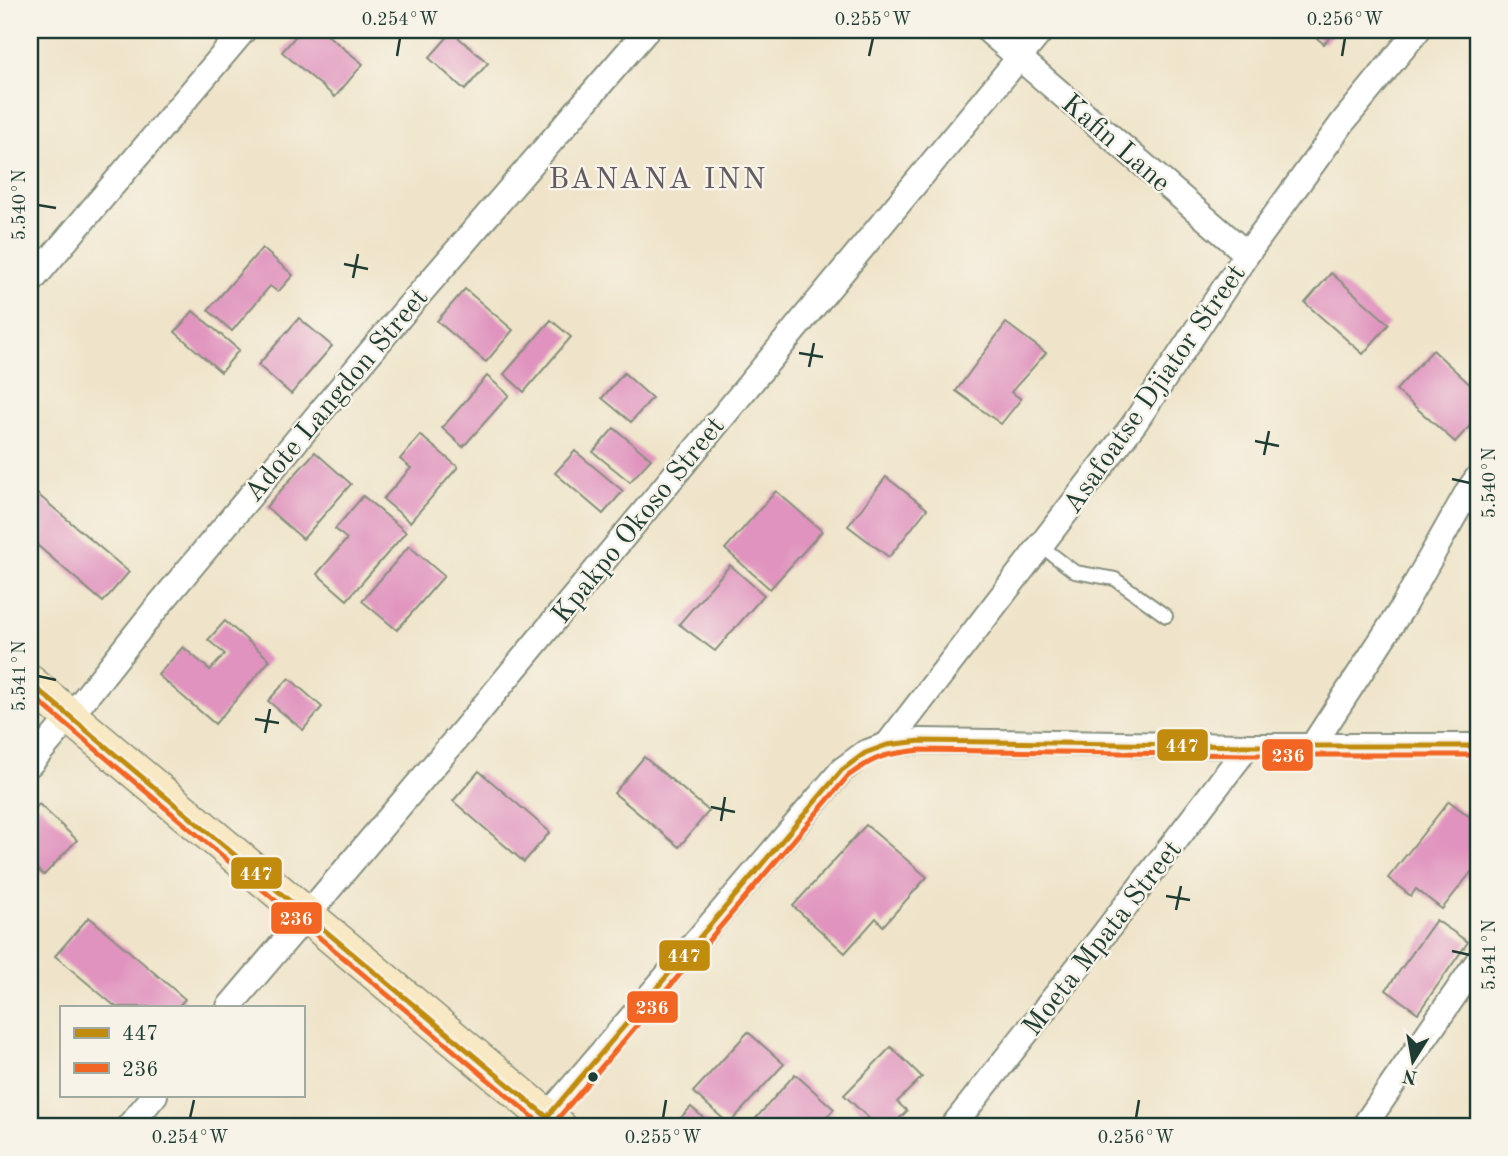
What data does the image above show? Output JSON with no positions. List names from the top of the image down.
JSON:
{
  "streets": {
    "street": [
      "Kafin Lane",
      "Asafoatse Djiator Street",
      "Adote Langdon Street",
      "Kpakpo Okoso Street",
      "Moeta Mpata Street"
    ]
  },
  "crossings": [
    ["Kafin Lane", "Asafoatse Djiator Street"],
    ["Kafin Lane", "Kpakpo Okoso Street"]
  ],
  "districts": ["BANANA INN"],
  "lines": ["transit line 447", "transit line 236"],
  "legend": ["447", "236"],
  "north": "bottom",
  "coordinates": [
    "0.254°W",
    "0.255°W",
    "0.256°W",
    "5.540°N",
    "5.541°N"
  ]
}
